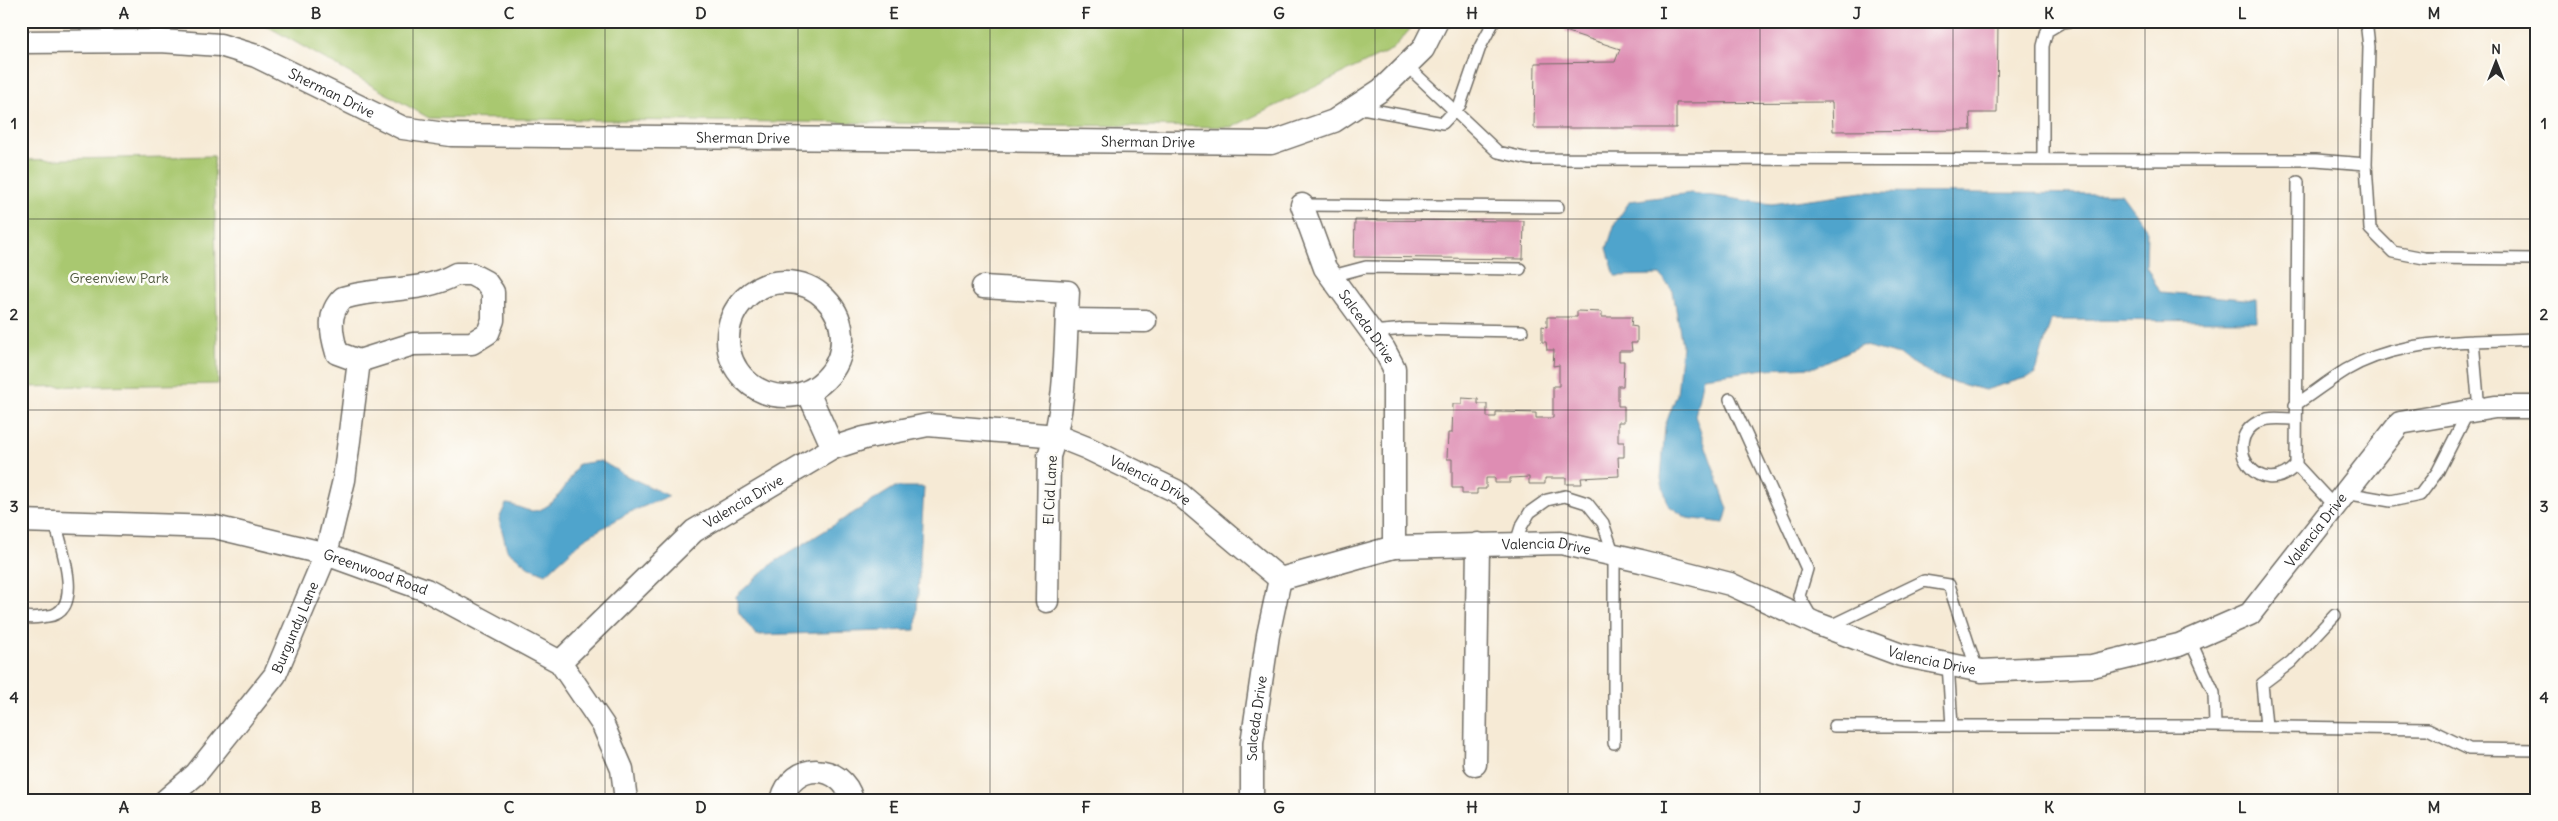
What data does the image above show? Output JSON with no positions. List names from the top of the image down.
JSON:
{
  "streets": {
    "street": [
      "Sherman Drive",
      "Salceda Drive",
      "Valencia Drive",
      "El Cid Lane",
      "Greenwood Road",
      "Burgundy Lane"
    ]
  },
  "crossings": [
    ["Salceda Drive", "Valencia Drive"],
    ["Valencia Drive", "El Cid Lane"],
    ["Valencia Drive", "Greenwood Road"],
    ["Greenwood Road", "Burgundy Lane"]
  ],
  "parks": ["Greenview Park"],
  "north": "top",
  "grid": {
    "columns": [
      "A",
      "B",
      "C",
      "D",
      "E",
      "F",
      "G",
      "H",
      "I",
      "J",
      "K",
      "L",
      "M"
    ],
    "rows": [
      "1",
      "2",
      "3",
      "4"
    ]
  }
}
